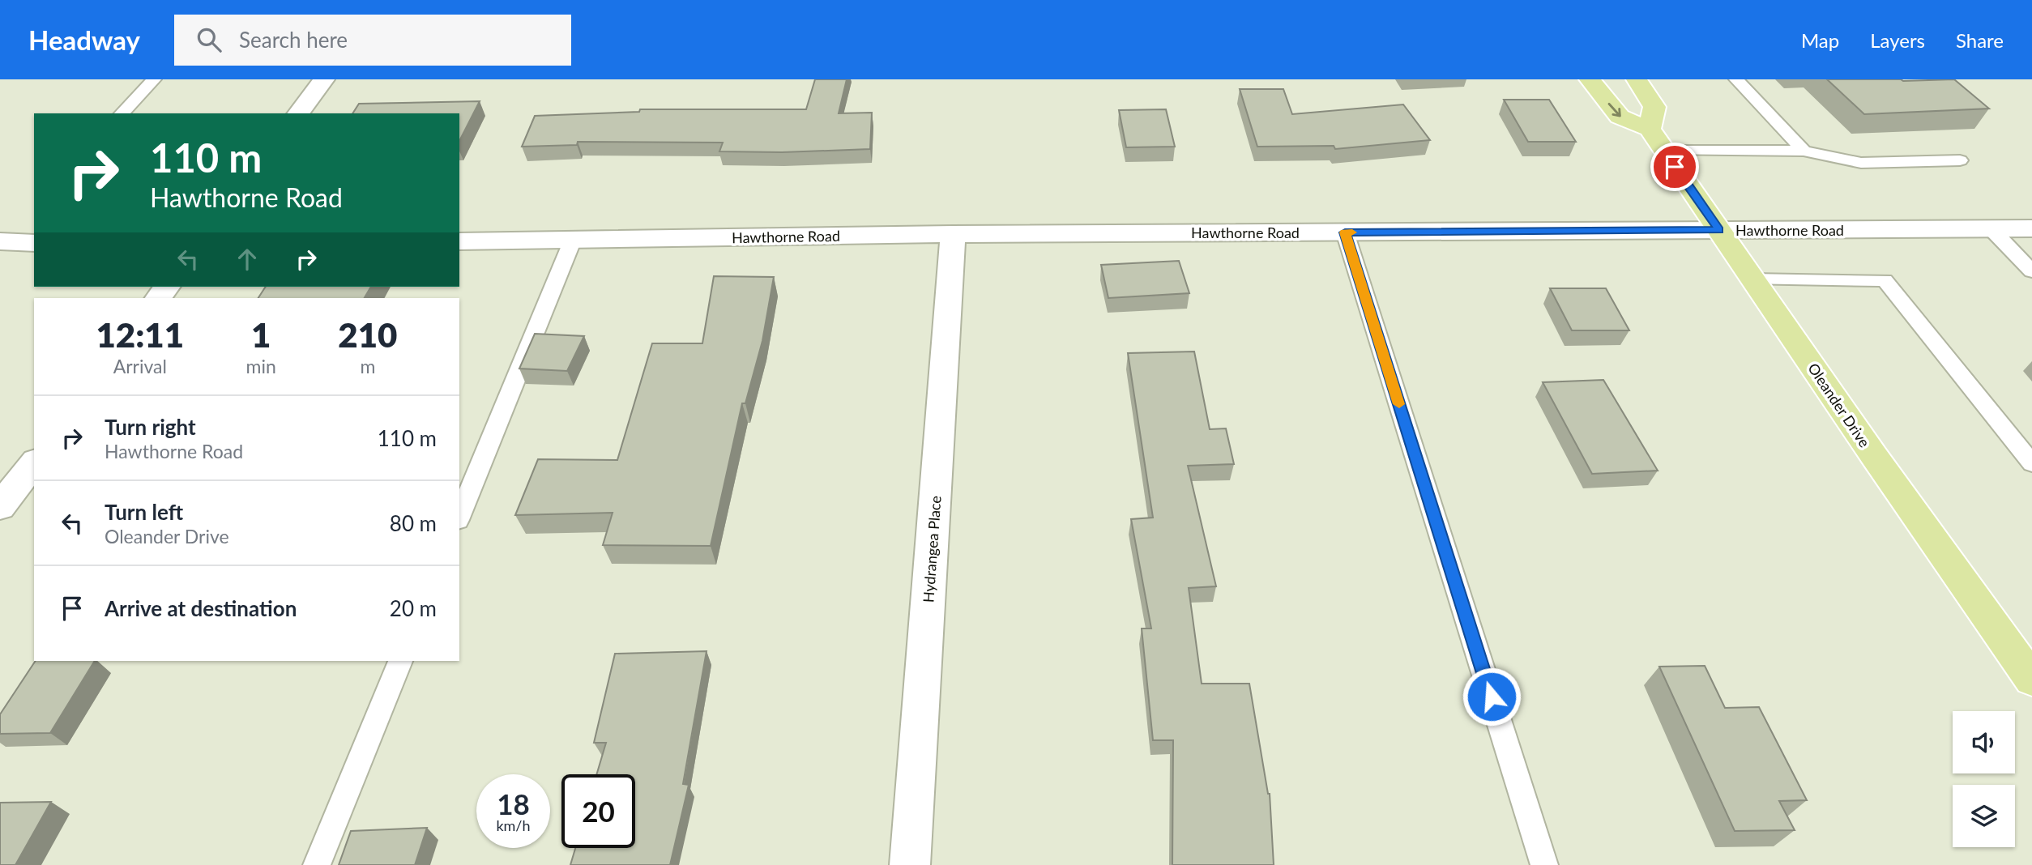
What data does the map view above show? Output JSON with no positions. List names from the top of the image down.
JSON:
{
  "streets": {
    "main road": ["Oleander Drive"],
    "street": ["Hawthorne Road", "Hydrangea Place"]
  },
  "crossings": [
    ["Hawthorne Road", "Oleander Drive"],
    ["Hawthorne Road", "Hydrangea Place"]
  ],
  "page": {
    "header": "Headway",
    "search": "Search here",
    "nav": ["Map", "Layers", "Share"],
    "turn": ["110 m", "Hawthorne Road"],
    "eta": [
      "12:11",
      "Arrival",
      "1",
      "min",
      "210",
      "m"
    ],
    "list": [
      {
        "name": "Turn right",
        "note": "Hawthorne Road",
        "value": "110 m"
      },
      {
        "name": "Turn left",
        "note": "Oleander Drive",
        "value": "80 m"
      },
      {
        "name": "Arrive at destination",
        "value": "20 m"
      }
    ],
    "speed": "18 km/h",
    "limit": "20"
  }
}
